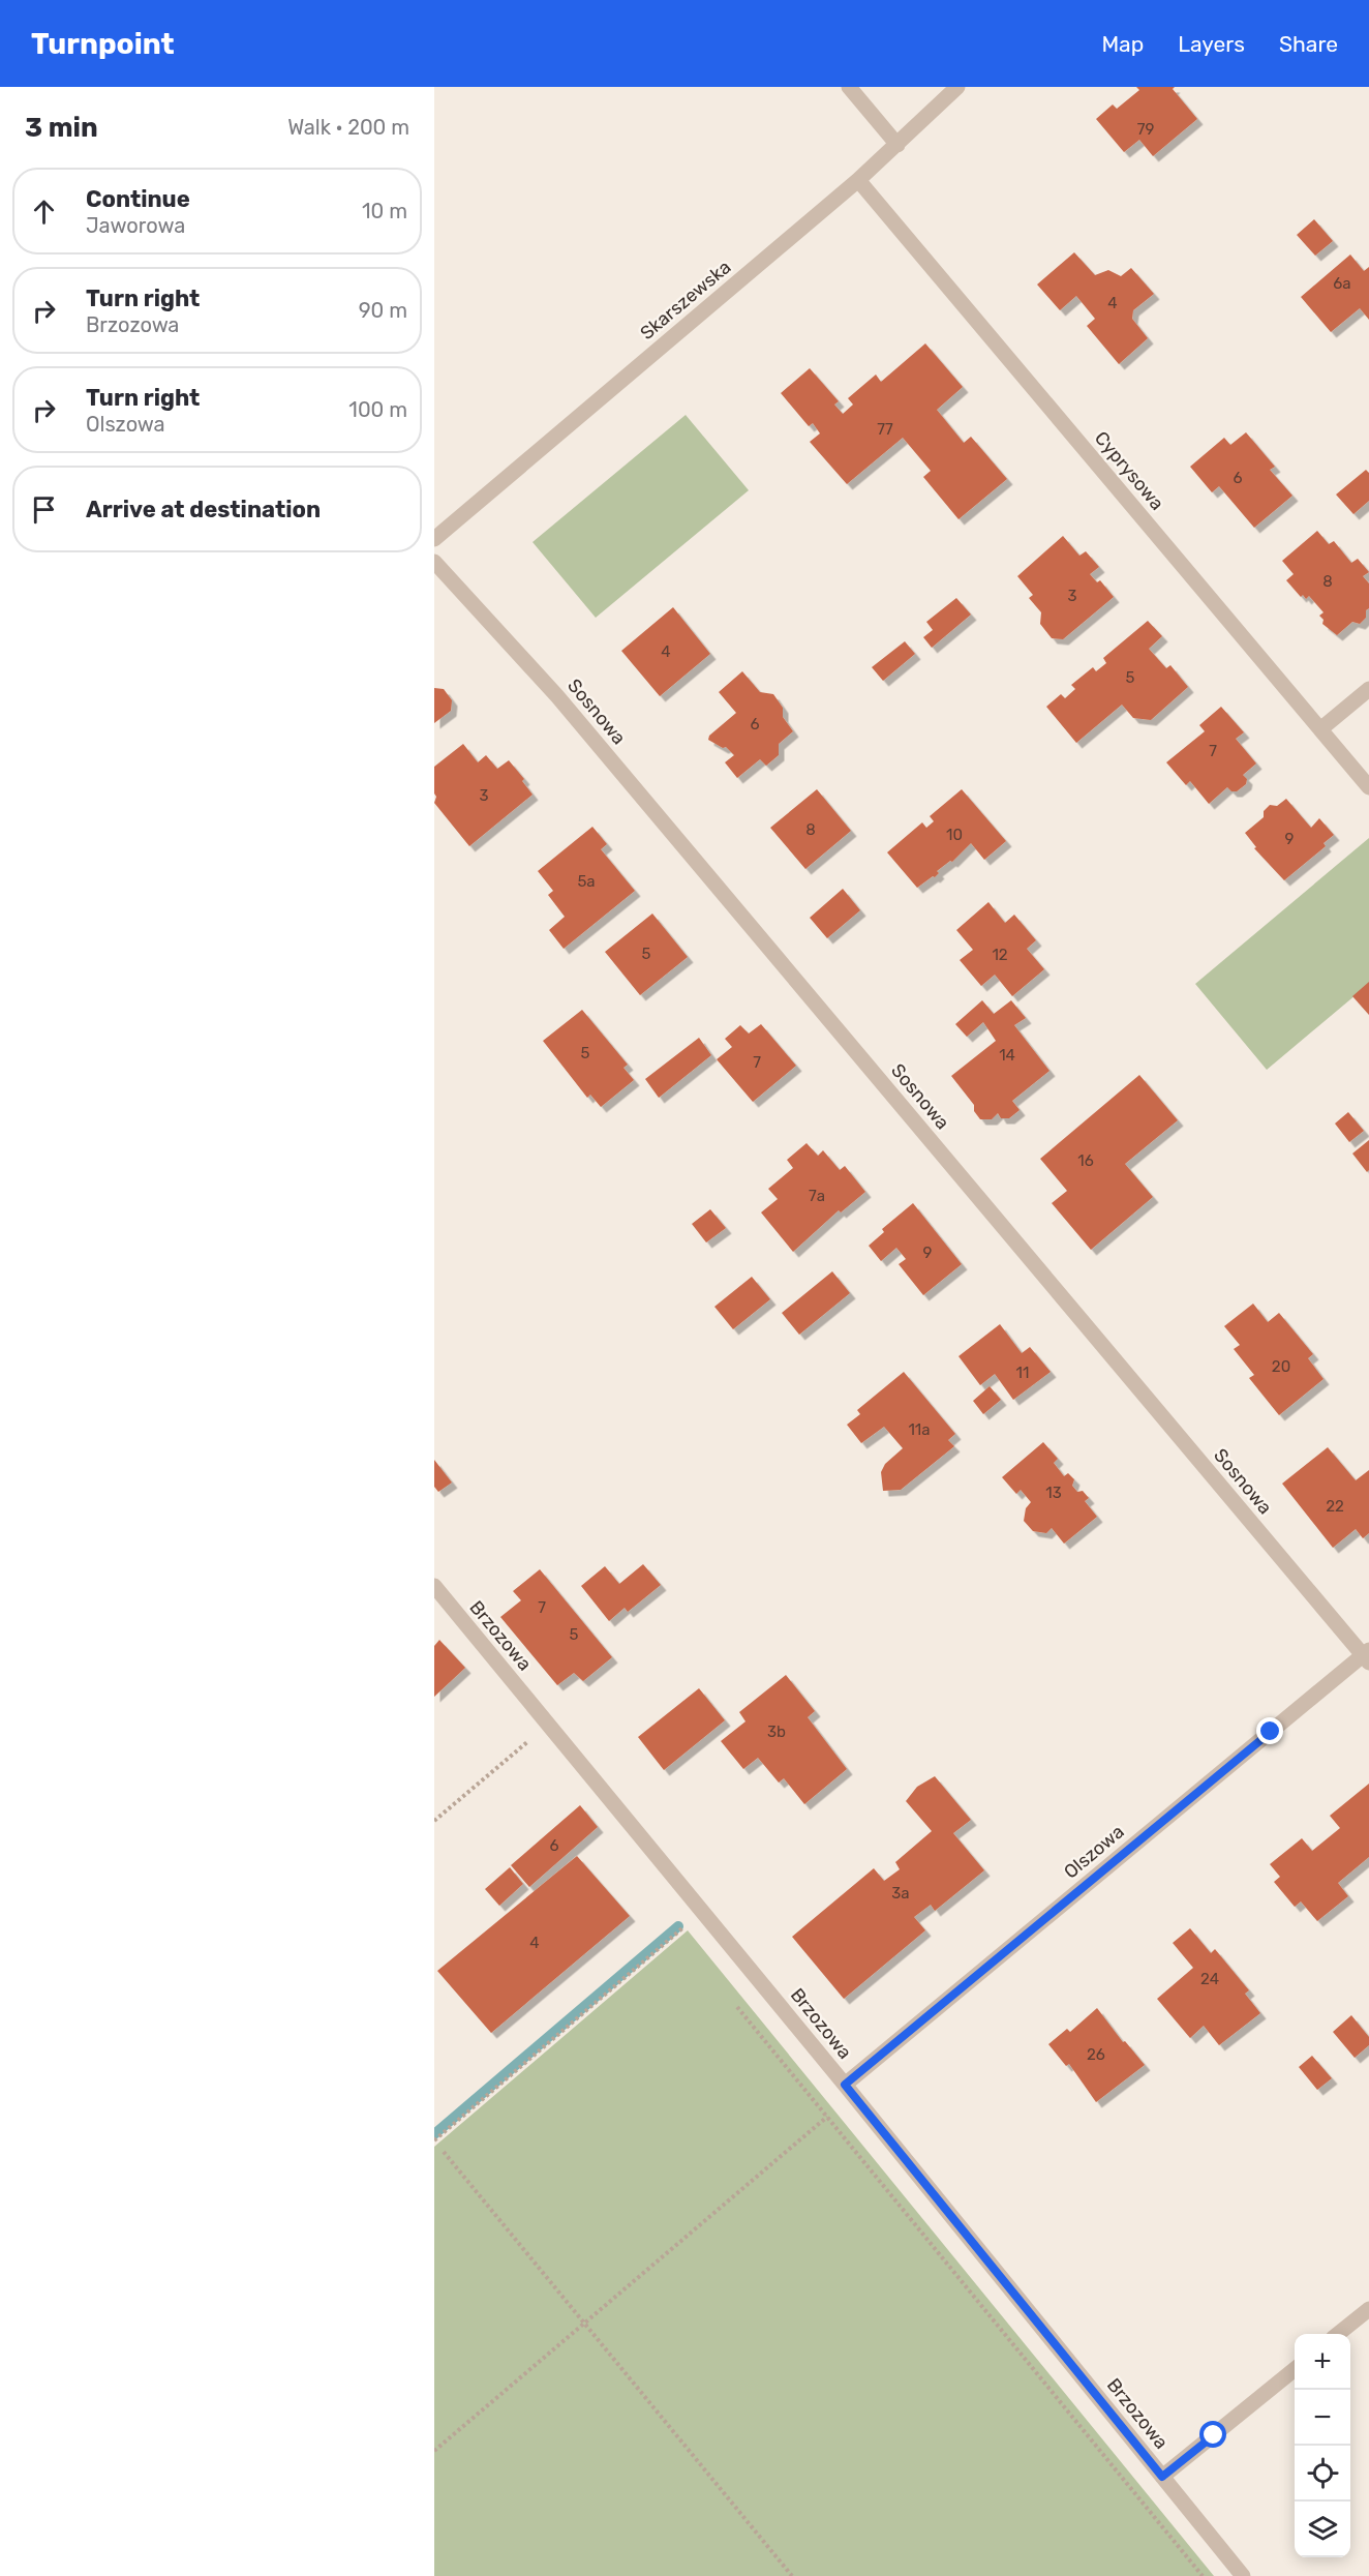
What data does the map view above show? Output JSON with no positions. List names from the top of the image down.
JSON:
{
  "streets": {
    "street": [
      "Skarszewska",
      "Cyprysowa",
      "Sosnowa",
      "Brzozowa",
      "Olszowa"
    ]
  },
  "crossings": [
    ["Skarszewska", "Cyprysowa"],
    ["Sosnowa", "Olszowa"],
    ["Brzozowa", "Olszowa"]
  ],
  "house_numbers": [
    "79",
    "6a",
    "4",
    "77",
    "6",
    "8",
    "3",
    "4",
    "5",
    "6",
    "7",
    "3",
    "8",
    "10",
    "9",
    "5a",
    "5",
    "12",
    "5",
    "14",
    "7",
    "16",
    "7a",
    "9",
    "20",
    "11",
    "11a",
    "13",
    "22",
    "7",
    "5",
    "3b",
    "6",
    "3a",
    "4",
    "24",
    "26"
  ],
  "page": {
    "header": "Turnpoint",
    "nav": ["Map", "Layers", "Share"],
    "heading": ["3 min", "Walk · 200 m"],
    "list": [
      ["Continue", "Jaworowa", "10 m"],
      ["Turn right", "Brzozowa", "90 m"],
      ["Turn right", "Olszowa", "100 m"],
      "Arrive at destination"
    ],
    "map_buttons": ["+", "−"]
  }
}
